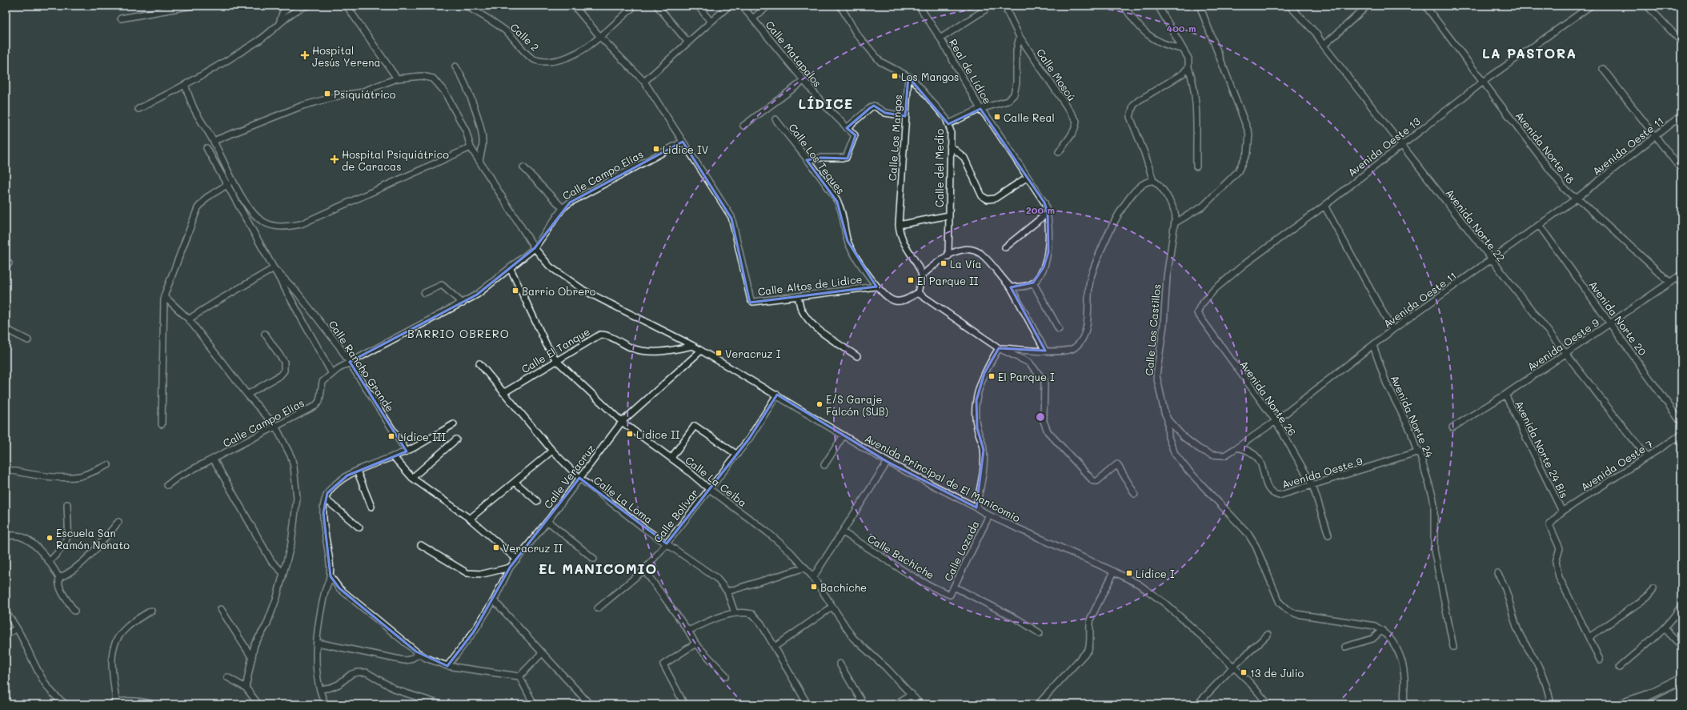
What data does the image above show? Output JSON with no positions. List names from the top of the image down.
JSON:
{
  "streets": {
    "street": [
      "Calle 2",
      "Calle Matapalos",
      "Real de Lídice",
      "Calle Moscú",
      "Calle Los Mangos",
      "Avenida Oeste 11",
      "Avenida Oeste 13",
      "Avenida Norte 18",
      "Calle Los Teques",
      "Calle del Medio",
      "Calle Campo Elías",
      "Avenida Norte 22",
      "Calle Altos de Lídice",
      "Avenida Norte 20",
      "Calle Los Castillos",
      "Avenida Oeste 9",
      "Calle El Tanque",
      "Calle Rancho Grande",
      "Avenida Norte 26",
      "Avenida Norte 24",
      "Avenida Norte 24 Bis",
      "Avenida Oeste 7",
      "Calle Veracruz",
      "Avenida Principal de El Manicomio",
      "Calle La Ceiba",
      "Calle La Loma",
      "Calle Bolívar",
      "Calle Lozada",
      "Calle Bachiche"
    ]
  },
  "crossings": [
    ["Calle 2", "Calle Altos de Lídice"],
    ["Calle Matapalos", "Calle Los Teques"],
    ["Calle Los Mangos", "Calle del Medio"],
    ["Avenida Oeste 11", "Avenida Norte 18"],
    ["Avenida Oeste 11", "Avenida Norte 22"],
    ["Avenida Oeste 11", "Avenida Norte 20"],
    ["Avenida Oeste 11", "Calle Los Castillos"],
    ["Avenida Oeste 11", "Avenida Oeste 9"],
    ["Avenida Oeste 11", "Avenida Norte 26"],
    ["Avenida Oeste 11", "Avenida Norte 24"],
    ["Avenida Oeste 13", "Avenida Norte 18"],
    ["Avenida Oeste 13", "Avenida Norte 22"],
    ["Avenida Oeste 13", "Avenida Norte 26"],
    ["Avenida Norte 18", "Avenida Oeste 9"],
    ["Calle Los Teques", "Calle Altos de Lídice"],
    ["Calle Campo Elías", "Calle Altos de Lídice"],
    ["Calle Campo Elías", "Calle Rancho Grande"],
    ["Calle Campo Elías", "Avenida Principal de El Manicomio"],
    ["Calle Campo Elías", "Calle La Ceiba"],
    ["Avenida Norte 22", "Avenida Oeste 9"],
    ["Avenida Norte 22", "Avenida Oeste 7"],
    ["Avenida Norte 20", "Avenida Oeste 9"],
    ["Avenida Oeste 9", "Avenida Norte 26"],
    ["Avenida Oeste 9", "Avenida Norte 24"],
    ["Avenida Oeste 9", "Avenida Norte 24 Bis"],
    ["Calle El Tanque", "Avenida Principal de El Manicomio"],
    ["Calle El Tanque", "Calle La Ceiba"],
    ["Calle El Tanque", "Calle La Loma"],
    ["Avenida Norte 24 Bis", "Avenida Oeste 7"],
    ["Calle Veracruz", "Avenida Principal de El Manicomio"],
    ["Calle Veracruz", "Calle La Ceiba"],
    ["Calle Veracruz", "Calle La Loma"],
    ["Avenida Principal de El Manicomio", "Calle Bolívar"],
    ["Avenida Principal de El Manicomio", "Calle Lozada"],
    ["Calle La Ceiba", "Calle Bolívar"],
    ["Calle La Loma", "Calle Bolívar"],
    ["Calle Lozada", "Calle Bachiche"]
  ],
  "districts": [
    "LA PASTORA",
    "LÍDICE",
    "BARRIO OBRERO",
    "EL MANICOMIO"
  ],
  "places": {
    "health": ["Hospital Jesús Yerena", "Hospital Psiquiátrico de Caracas"],
    "transit": [
      "Los Mangos",
      "Psiquiátrico",
      "Calle Real",
      "Lídice IV",
      "La Vía",
      "El Parque II",
      "Barrio Obrero",
      "Veracruz I",
      "El Parque I",
      "Lídice II",
      "Lídice III",
      "Veracruz II",
      "Lídice I",
      "Bachiche",
      "13 de Julio"
    ],
    "other": ["E/S Garaje Falcón (SUB)", "Escuela San Ramón Nonato"]
  },
  "rings": ["400 m", "200 m"]
}
